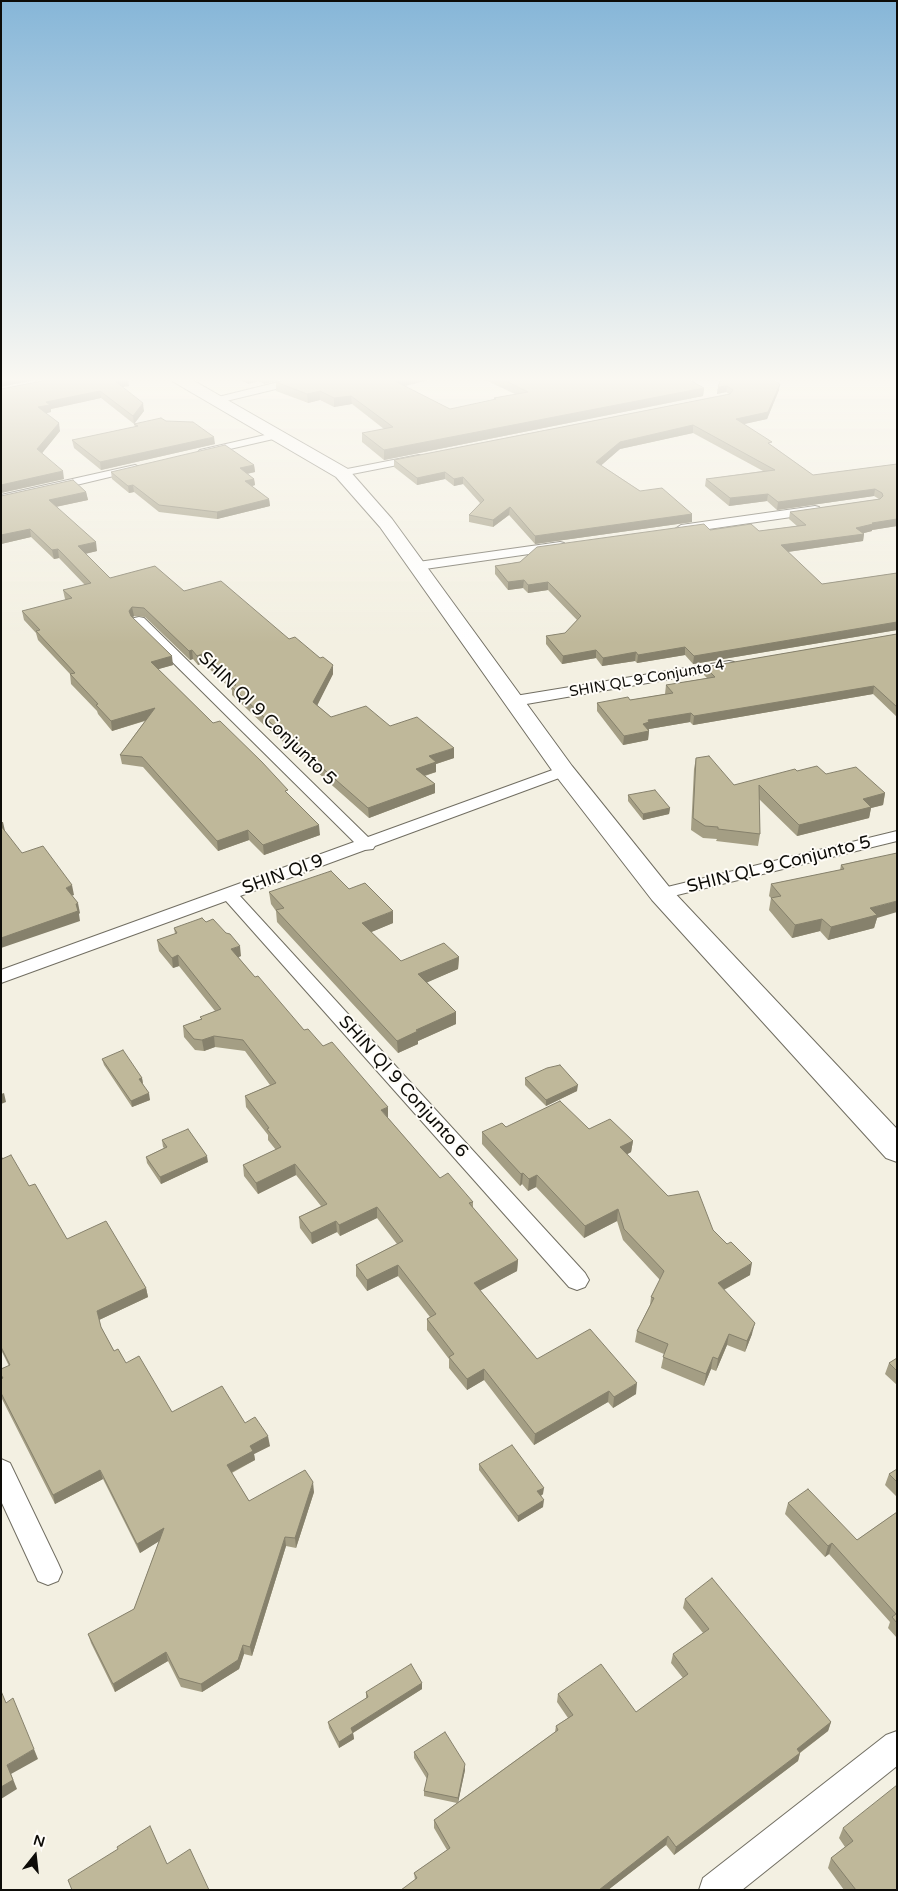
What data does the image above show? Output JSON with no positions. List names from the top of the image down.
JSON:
{
  "streets": {
    "street": [
      "SHIN QL 9 Conjunto 4",
      "SHIN QI 9 Conjunto 5",
      "SHIN QL 9 Conjunto 5",
      "SHIN QI 9",
      "SHIN QI 9 Conjunto 6"
    ]
  },
  "crossings": [
    ["SHIN QI 9 Conjunto 5", "SHIN QI 9"],
    ["SHIN QI 9", "SHIN QI 9 Conjunto 6"]
  ],
  "north": "top"
}
